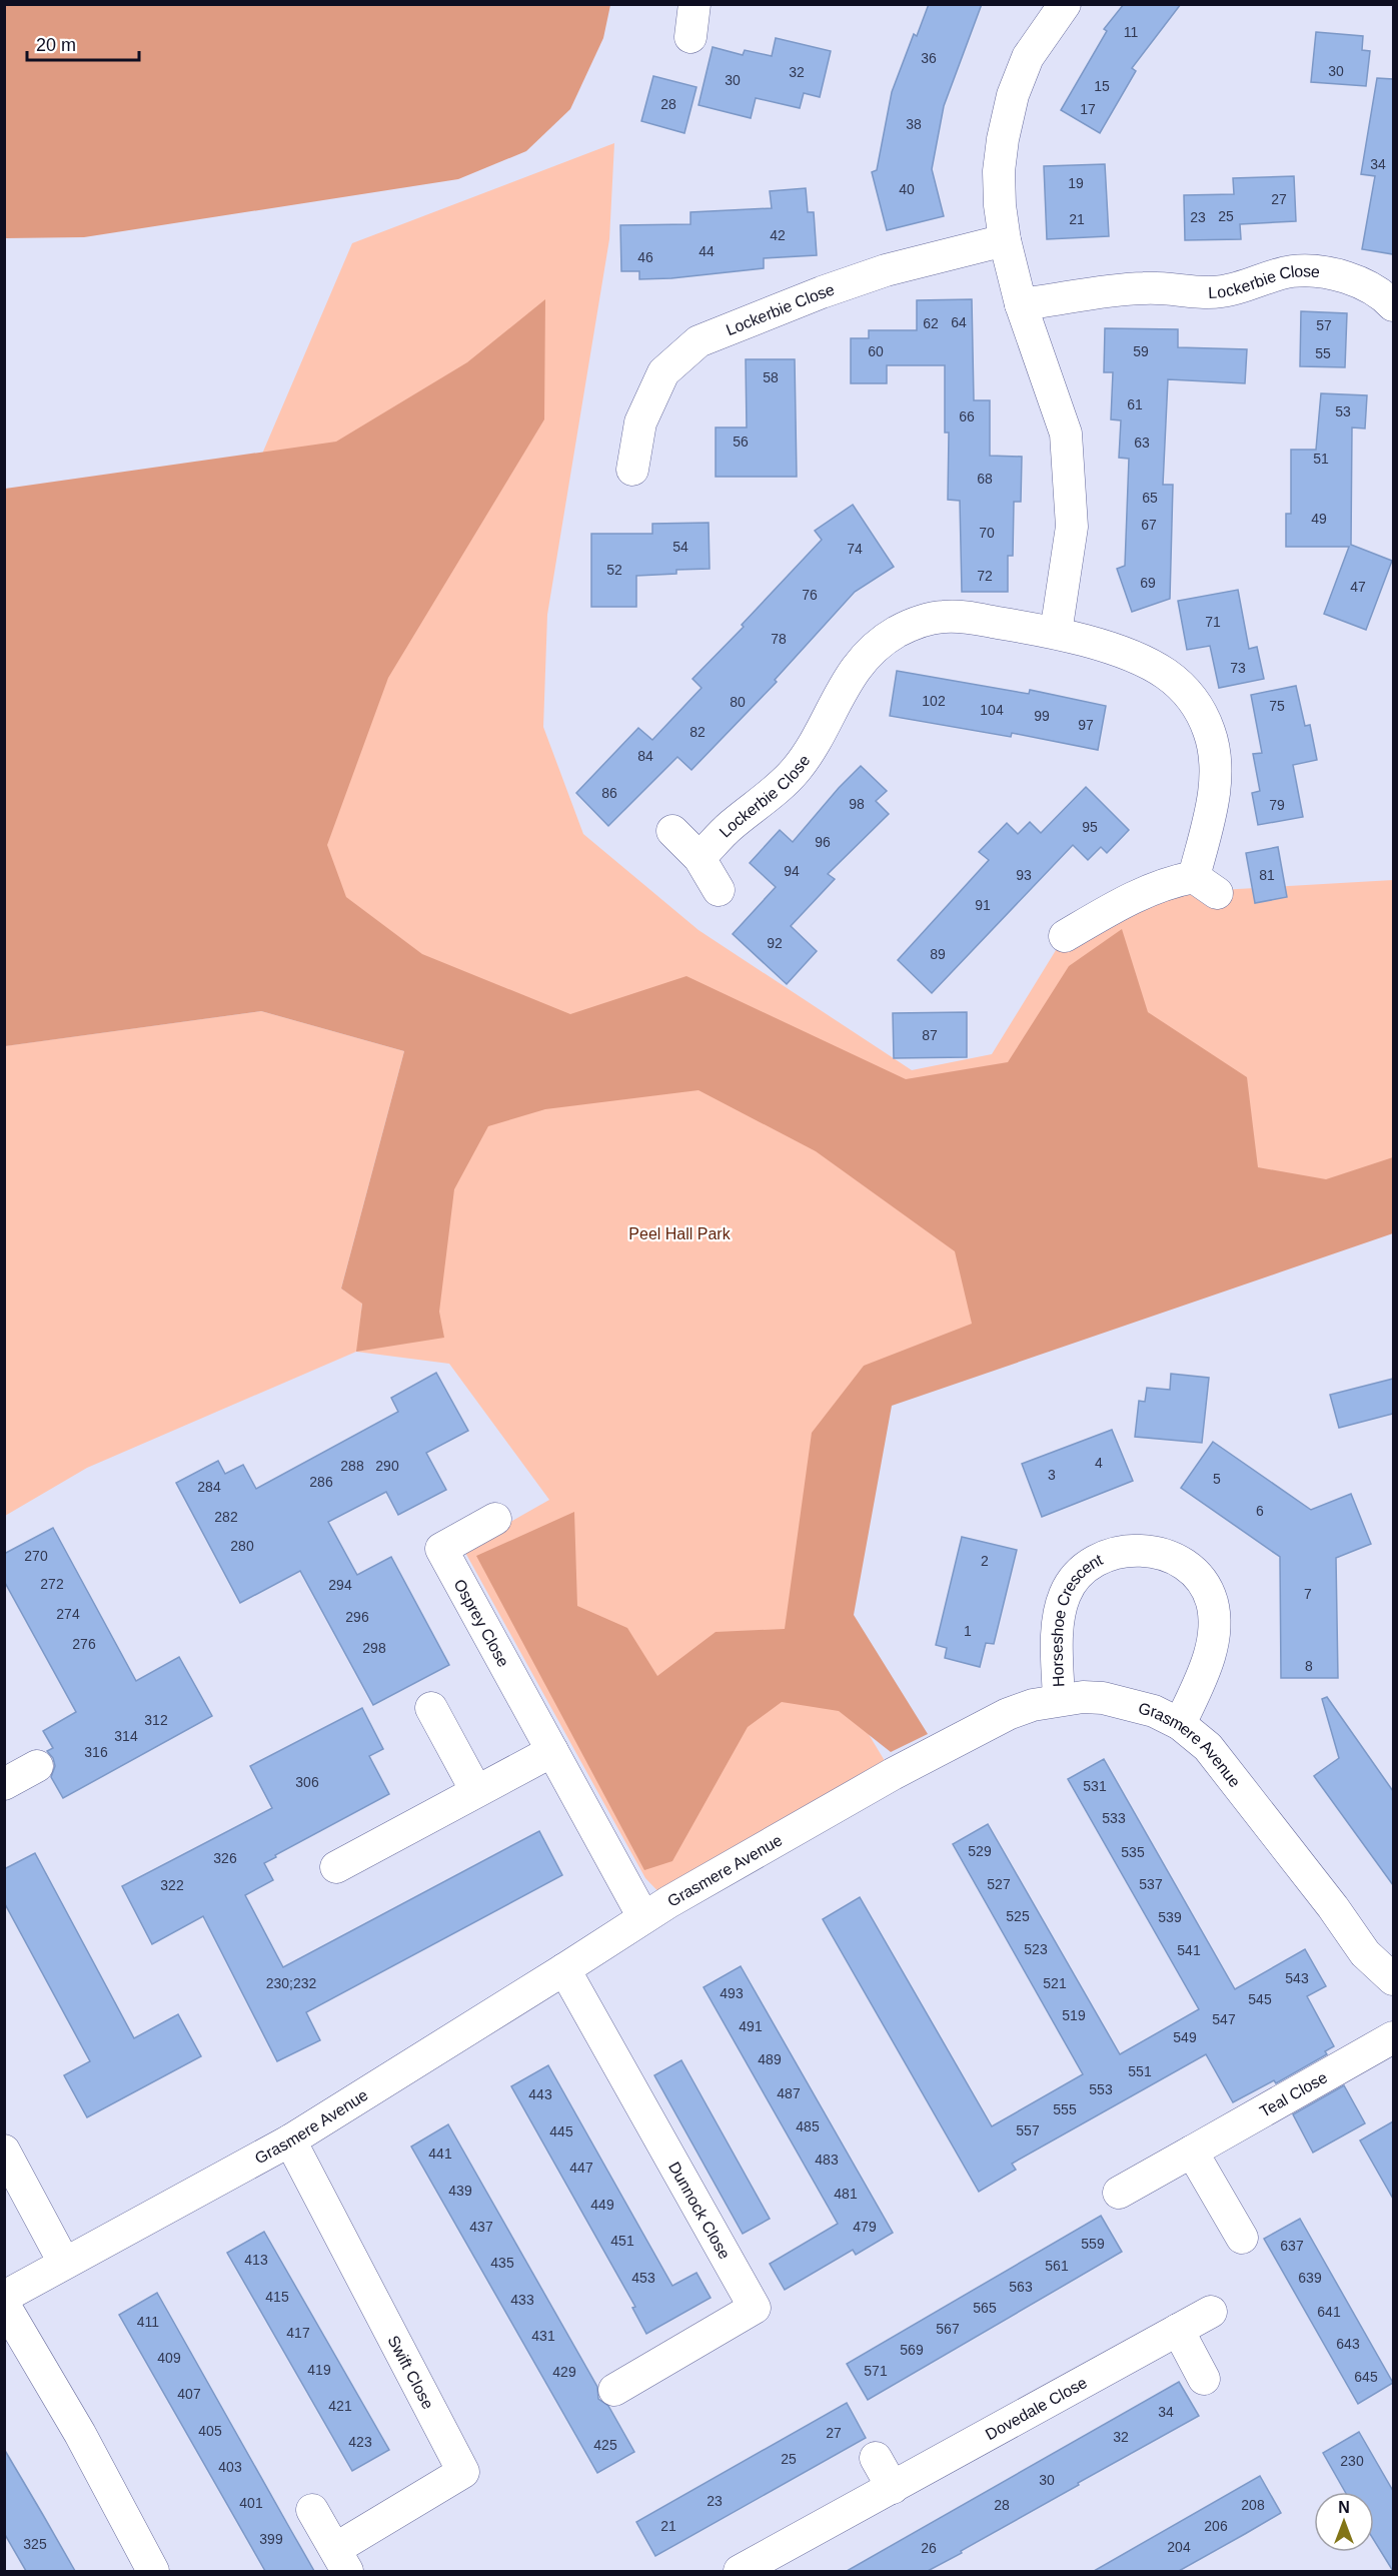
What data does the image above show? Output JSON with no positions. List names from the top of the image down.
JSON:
{
  "streets": {
    "street": [
      "Lockerbie Close",
      "Osprey Close",
      "Horseshoe Crescent",
      "Grasmere Avenue",
      "Teal Close",
      "Dunnock Close",
      "Swift Close",
      "Dovedale Close"
    ]
  },
  "crossings": [
    ["Osprey Close", "Grasmere Avenue"],
    ["Horseshoe Crescent", "Grasmere Avenue"],
    ["Grasmere Avenue", "Dunnock Close"],
    ["Grasmere Avenue", "Swift Close"]
  ],
  "parks": ["Peel Hall Park"],
  "house_numbers": [
    "11",
    "36",
    "30",
    "32",
    "30",
    "15",
    "28",
    "17",
    "38",
    "34",
    "19",
    "40",
    "27",
    "25",
    "23",
    "21",
    "42",
    "44",
    "46",
    "64",
    "62",
    "57",
    "60",
    "59",
    "55",
    "58",
    "61",
    "53",
    "66",
    "56",
    "63",
    "51",
    "68",
    "65",
    "49",
    "67",
    "70",
    "54",
    "74",
    "52",
    "72",
    "69",
    "47",
    "76",
    "71",
    "78",
    "73",
    "102",
    "80",
    "75",
    "104",
    "99",
    "97",
    "82",
    "84",
    "86",
    "98",
    "79",
    "95",
    "96",
    "94",
    "93",
    "81",
    "91",
    "92",
    "89",
    "87",
    "4",
    "288",
    "290",
    "3",
    "5",
    "286",
    "284",
    "6",
    "282",
    "280",
    "270",
    "2",
    "272",
    "294",
    "7",
    "274",
    "296",
    "1",
    "276",
    "298",
    "8",
    "312",
    "314",
    "316",
    "306",
    "531",
    "533",
    "529",
    "535",
    "326",
    "527",
    "537",
    "322",
    "525",
    "539",
    "523",
    "541",
    "543",
    "230;232",
    "521",
    "493",
    "545",
    "519",
    "547",
    "491",
    "549",
    "489",
    "551",
    "553",
    "487",
    "443",
    "555",
    "485",
    "557",
    "445",
    "441",
    "483",
    "447",
    "439",
    "481",
    "449",
    "437",
    "479",
    "451",
    "559",
    "637",
    "413",
    "435",
    "561",
    "453",
    "639",
    "563",
    "415",
    "433",
    "565",
    "641",
    "411",
    "567",
    "417",
    "431",
    "643",
    "569",
    "409",
    "419",
    "571",
    "429",
    "645",
    "407",
    "421",
    "34",
    "405",
    "27",
    "32",
    "423",
    "425",
    "25",
    "230",
    "403",
    "30",
    "23",
    "401",
    "28",
    "208",
    "21",
    "206",
    "399",
    "325",
    "204",
    "26"
  ],
  "scale_bar": "20 m",
  "north": "top"
}
